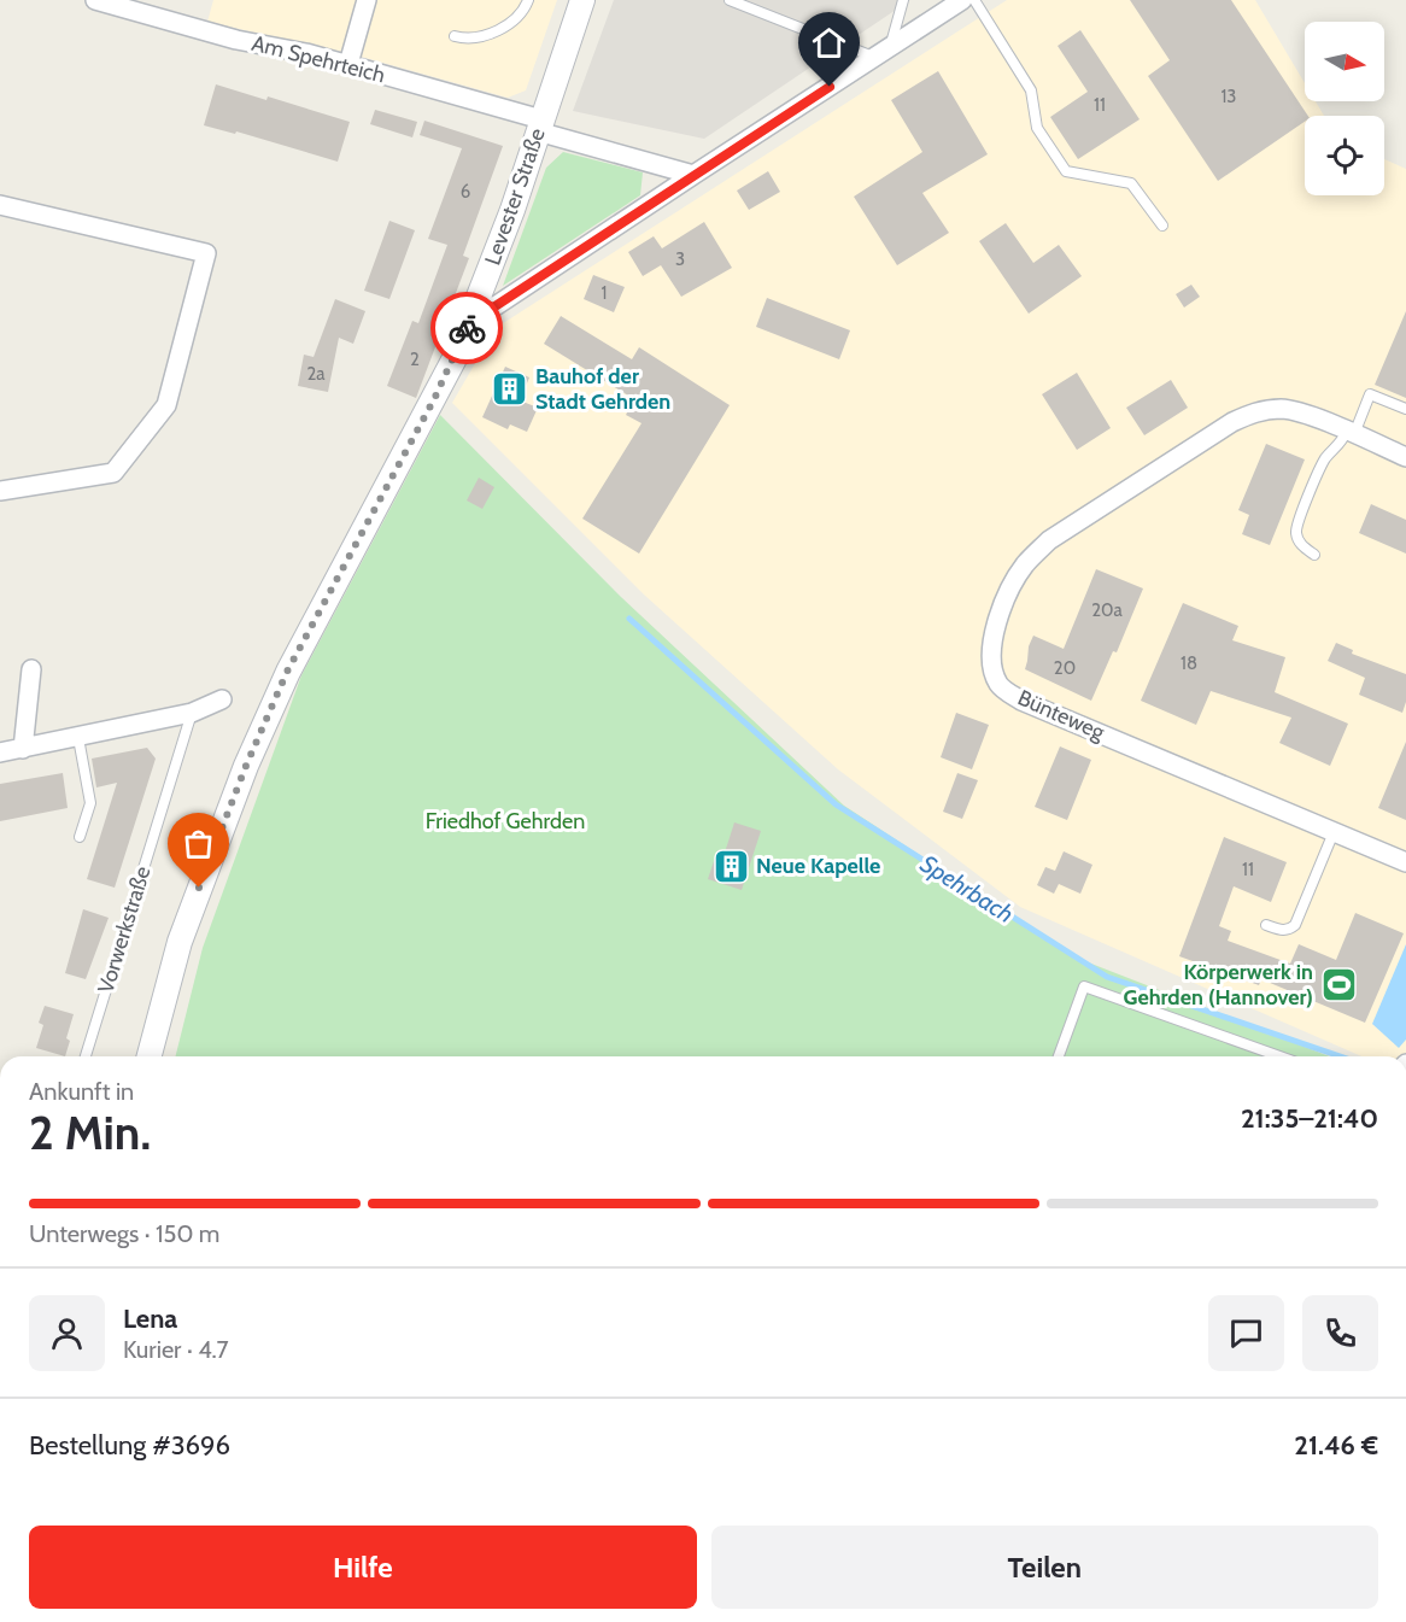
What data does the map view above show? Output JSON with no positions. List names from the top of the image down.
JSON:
{
  "streets": {
    "street": ["Am Spehrteich", "Levester Straße", "Bünteweg"],
    "lane": ["Vorwerkstraße"]
  },
  "crossings": [
    ["Am Spehrteich", "Levester Straße"]
  ],
  "water": ["Spehrbach"],
  "parks": ["Friedhof Gehrden"],
  "places": {
    "building": ["Bauhof der Stadt Gehrden", "Neue Kapelle"],
    "sports": ["Körperwerk in Gehrden (Hannover)"]
  },
  "house_numbers": [
    "13",
    "11",
    "6",
    "3",
    "1",
    "2",
    "2a",
    "20a",
    "18",
    "20",
    "11"
  ],
  "north": "right",
  "page": {
    "heading": ["2 Min.", "Ankunft in", "21:35–21:40"],
    "panel": [
      "Lena",
      "Kurier · 4.7",
      "Bestellung #3696",
      "21.46 €"
    ],
    "bar": "Unterwegs · 150 m",
    "buttons": ["Hilfe", "Teilen"]
  }
}
